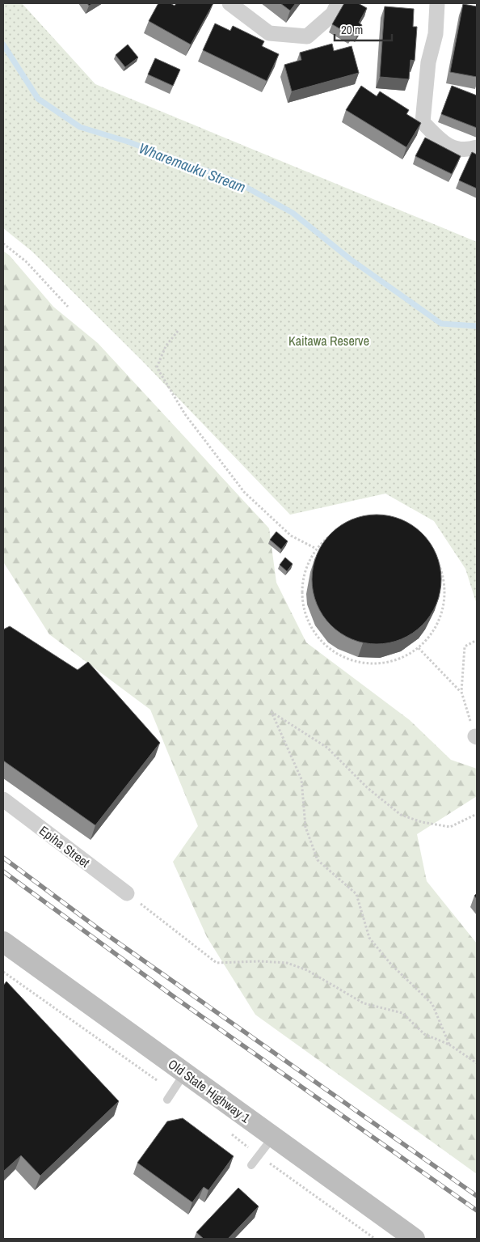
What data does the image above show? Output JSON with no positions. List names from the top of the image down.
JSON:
{
  "streets": {
    "main road": ["Old State Highway 1"],
    "street": ["Epiha Street"]
  },
  "water": ["Wharemauku Stream"],
  "parks": ["Kaitawa Reserve"],
  "scale_bar": "20 m"
}
